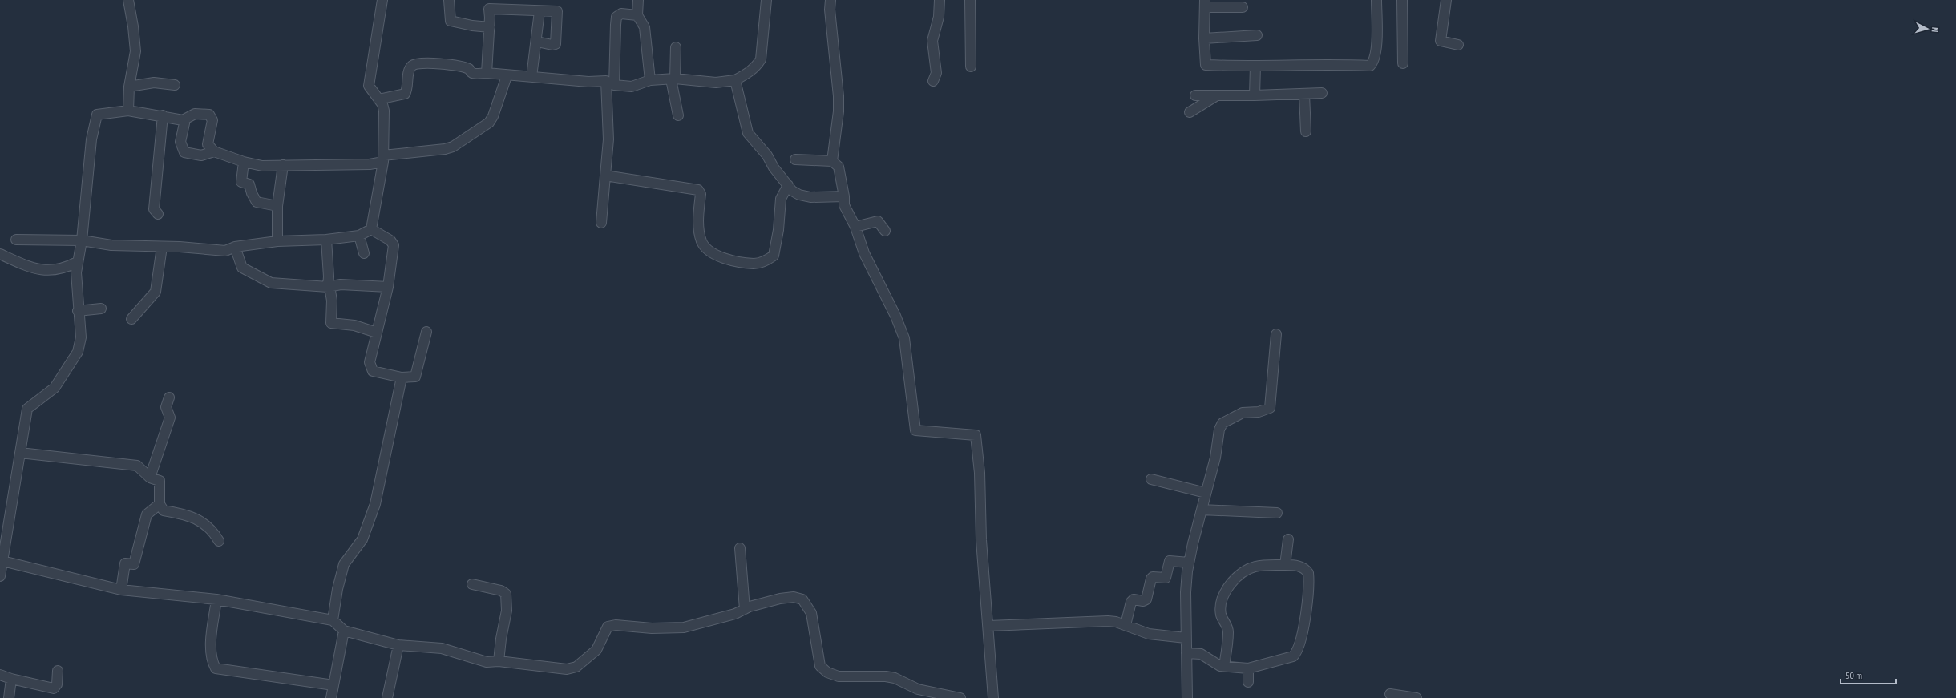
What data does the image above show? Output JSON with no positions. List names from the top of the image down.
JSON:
{
  "scale_bar": "50 m",
  "north": "right"
}
